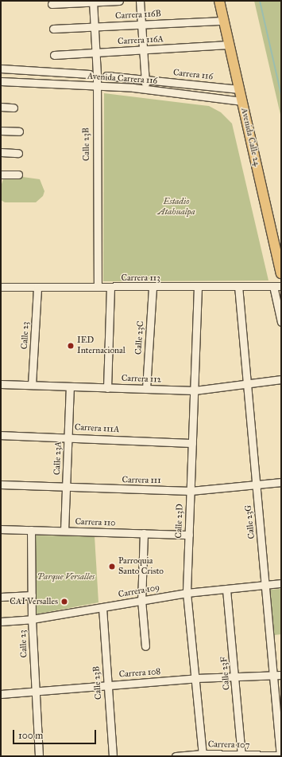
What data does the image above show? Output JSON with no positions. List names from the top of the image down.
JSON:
{
  "streets": {
    "main road": ["Avenida Calle 24"],
    "street": [
      "Carrera 116B",
      "Carrera 116A",
      "Carrera 116",
      "Avenida Carrera 116",
      "Calle 23B",
      "Carrera 113",
      "Calle 23",
      "Calle 23C",
      "Carrera 112",
      "Carrera 111A",
      "Calle 23A",
      "Carrera 111",
      "Calle 23D",
      "Calle 23G",
      "Carrera 110",
      "Carrera 109",
      "Carrera 108",
      "Calle 23F",
      "Carrera 107"
    ]
  },
  "crossings": [
    ["Carrera 116B", "Avenida Calle 24"],
    ["Carrera 116B", "Calle 23B"],
    ["Carrera 116A", "Avenida Calle 24"],
    ["Carrera 116A", "Calle 23B"],
    ["Carrera 116", "Avenida Calle 24"],
    ["Avenida Carrera 116", "Avenida Calle 24"],
    ["Avenida Carrera 116", "Calle 23B"],
    ["Calle 23B", "Carrera 113"],
    ["Calle 23B", "Carrera 109"],
    ["Calle 23B", "Carrera 108"],
    ["Carrera 113", "Calle 23"],
    ["Carrera 113", "Calle 23C"],
    ["Carrera 113", "Calle 23D"],
    ["Carrera 113", "Calle 23G"],
    ["Calle 23", "Carrera 112"],
    ["Calle 23", "Carrera 110"],
    ["Calle 23", "Carrera 109"],
    ["Calle 23", "Carrera 108"],
    ["Calle 23C", "Carrera 112"],
    ["Carrera 112", "Calle 23A"],
    ["Carrera 112", "Calle 23D"],
    ["Carrera 112", "Calle 23G"],
    ["Carrera 111A", "Calle 23A"],
    ["Carrera 111A", "Calle 23D"],
    ["Calle 23A", "Carrera 111"],
    ["Calle 23A", "Carrera 110"],
    ["Carrera 111", "Calle 23D"],
    ["Carrera 111", "Calle 23G"],
    ["Calle 23D", "Carrera 110"],
    ["Calle 23D", "Carrera 109"],
    ["Calle 23D", "Carrera 108"],
    ["Calle 23D", "Carrera 107"],
    ["Calle 23G", "Carrera 109"],
    ["Calle 23G", "Carrera 108"],
    ["Calle 23G", "Carrera 107"],
    ["Carrera 109", "Calle 23F"],
    ["Carrera 108", "Calle 23F"],
    ["Calle 23F", "Carrera 107"]
  ],
  "parks": ["Estadio Atahualpa", "Parque Versalles"],
  "places": ["IED Internacional", "Parroquia Santo Cristo", "CAI Versalles"],
  "scale_bar": "100 m"
}
